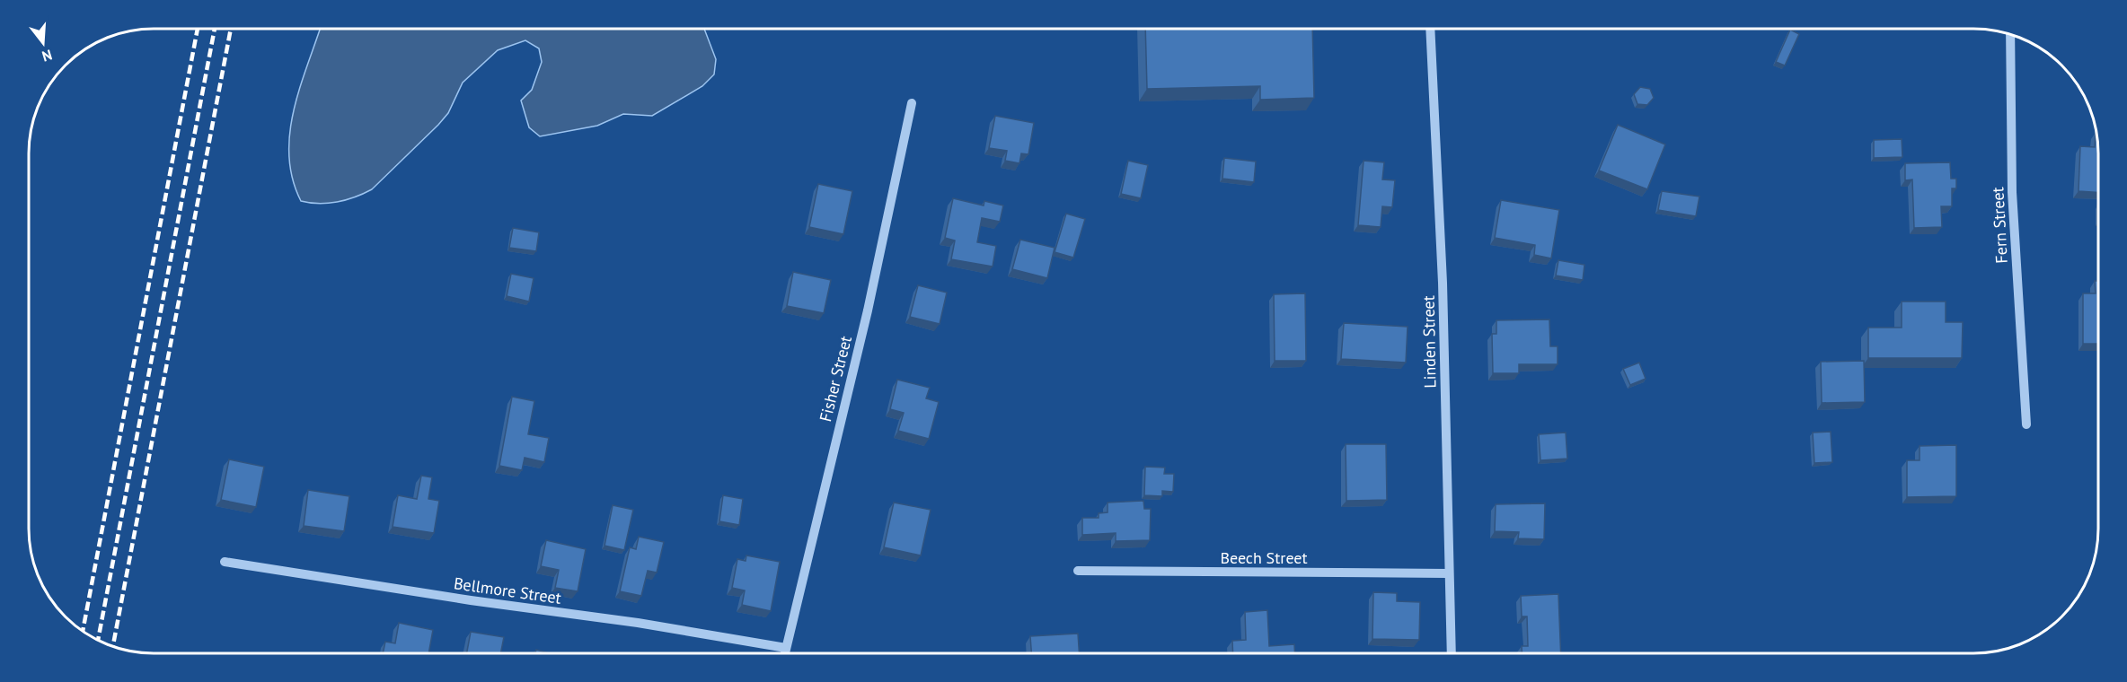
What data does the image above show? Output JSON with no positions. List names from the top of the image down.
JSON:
{
  "streets": {
    "street": [
      "Fern Street",
      "Linden Street",
      "Fisher Street",
      "Beech Street",
      "Bellmore Street"
    ]
  },
  "crossings": [
    ["Linden Street", "Beech Street"],
    ["Fisher Street", "Bellmore Street"]
  ],
  "north": "bottom"
}
